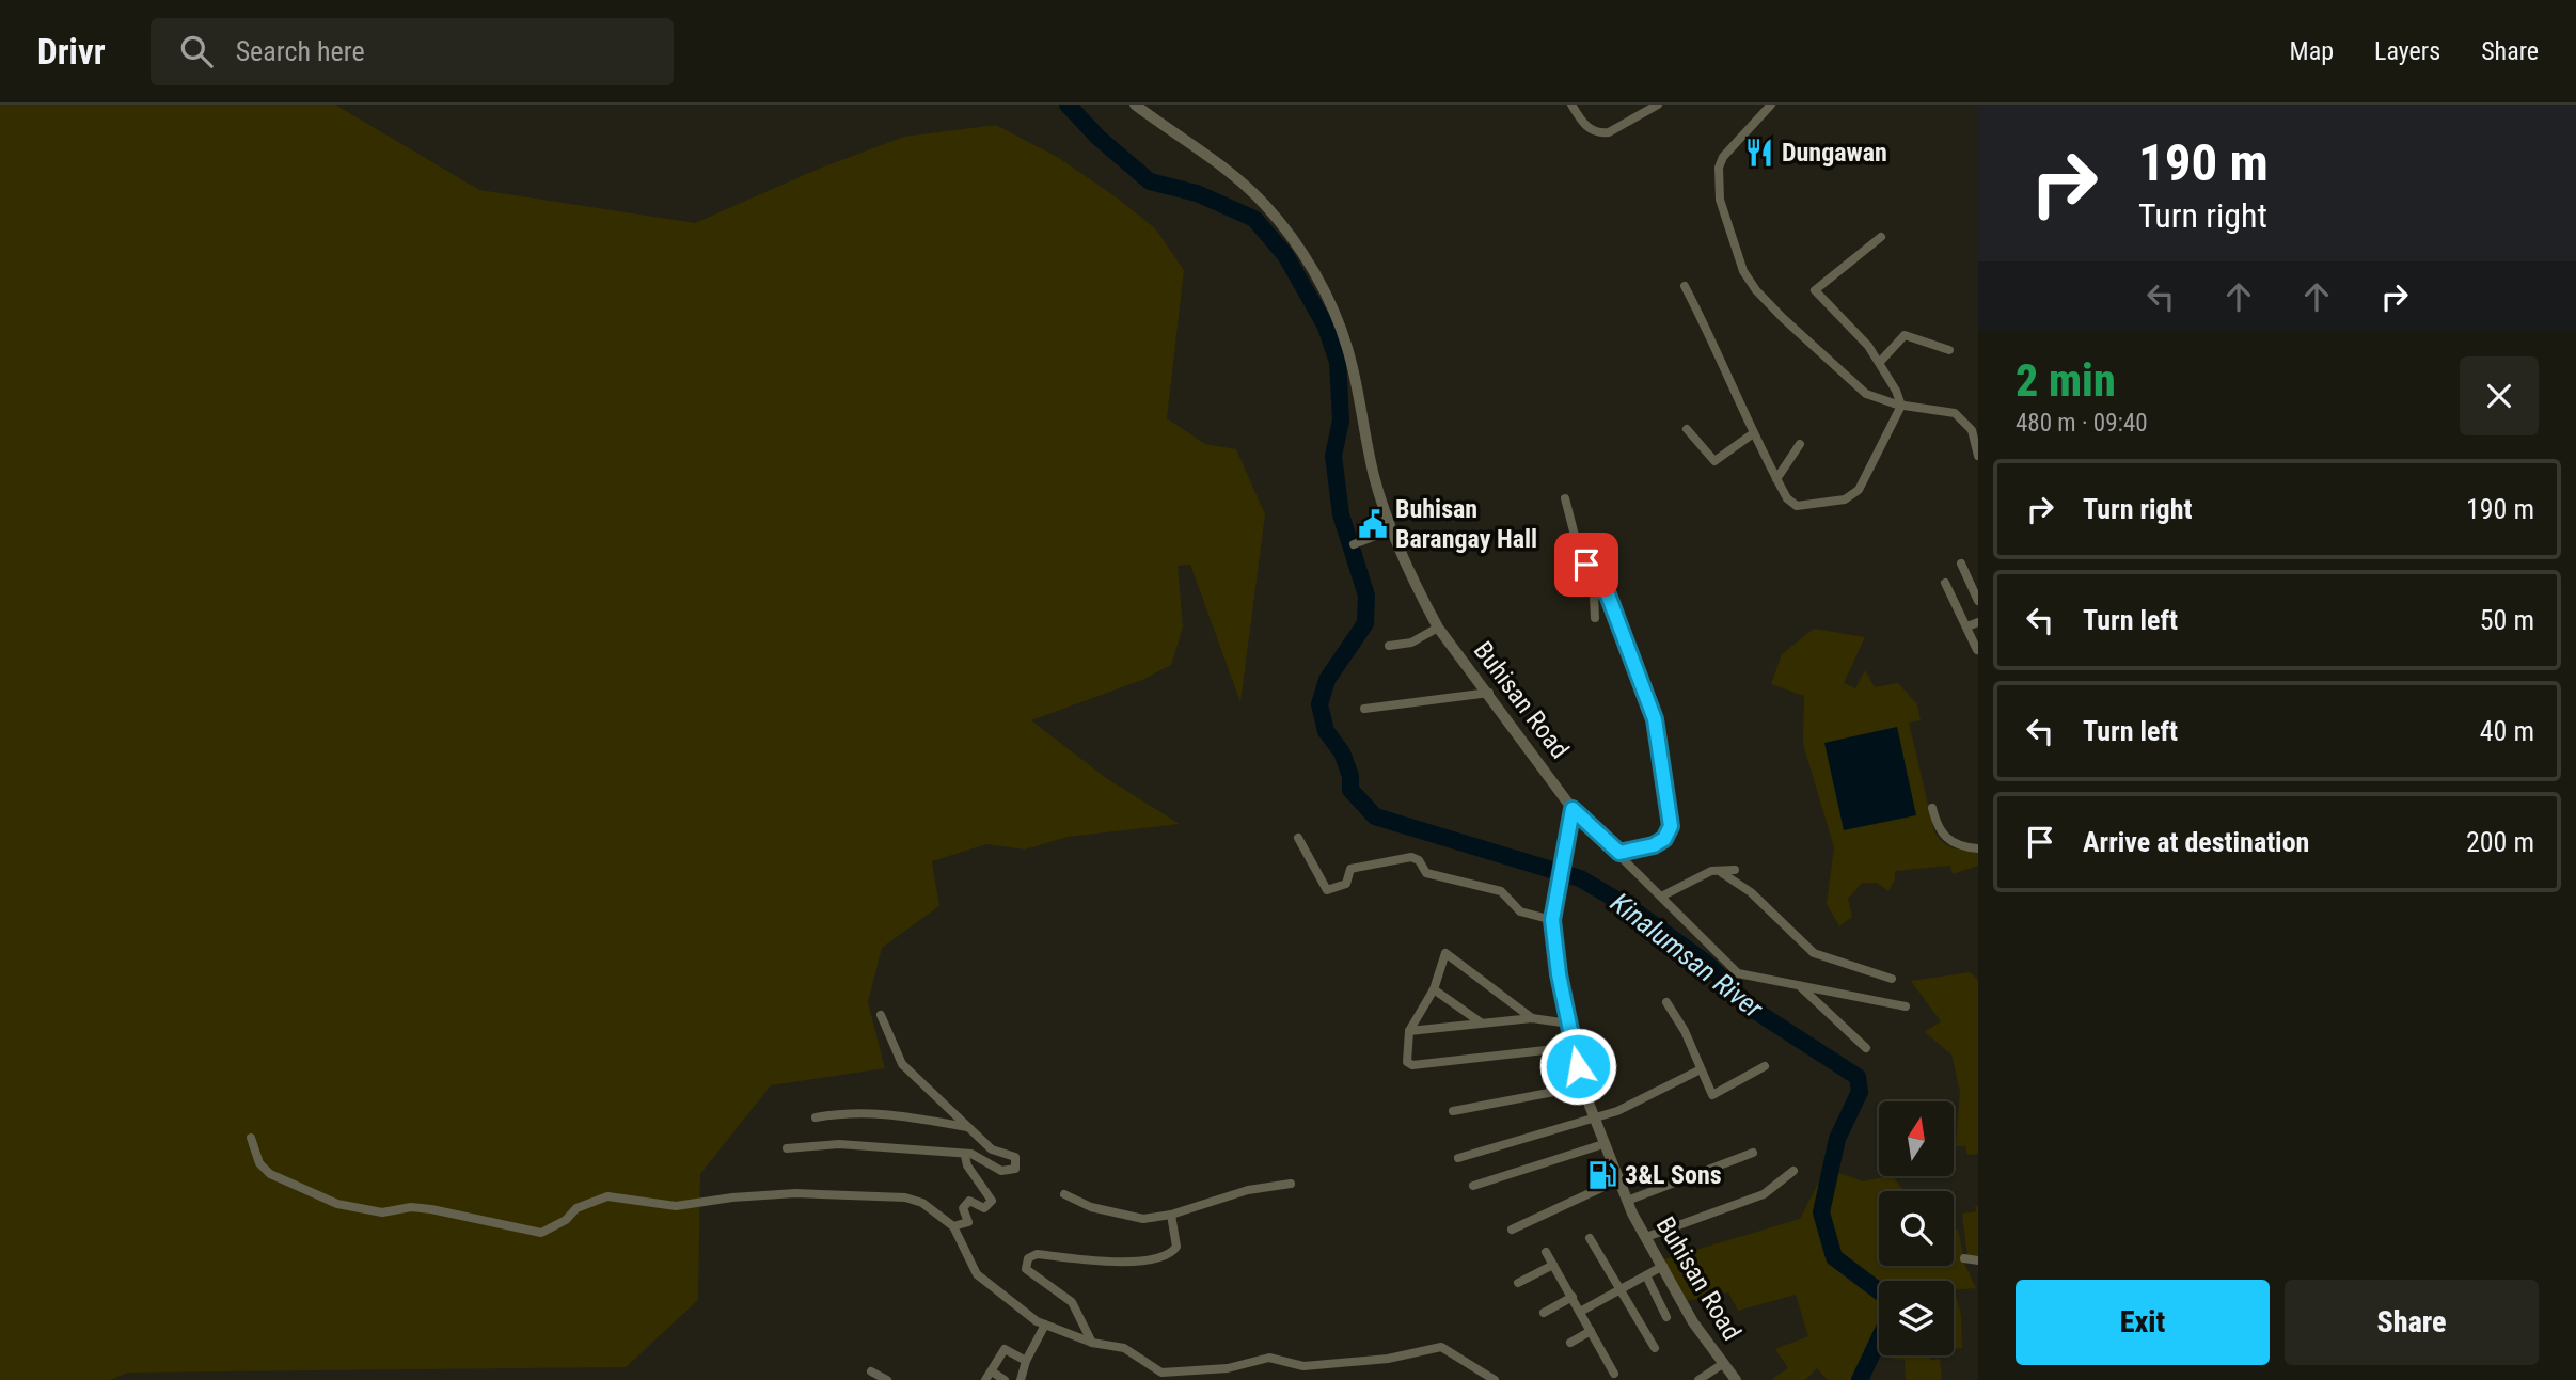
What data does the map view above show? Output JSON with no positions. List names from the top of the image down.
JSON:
{
  "streets": {
    "street": ["Buhisan Road"]
  },
  "water": ["Kinalumsan River"],
  "places": {
    "restaurant": ["Dungawan"],
    "public building": ["Buhisan Barangay Hall"],
    "fuel station": ["3&L Sons"]
  },
  "north": "top",
  "page": {
    "header": "Drivr",
    "search": "Search here",
    "nav": ["Map", "Layers", "Share"],
    "turn": ["190 m", "Turn right"],
    "heading": ["2 min", "480 m · 09:40"],
    "list": [
      {
        "name": "Turn right",
        "value": "190 m"
      },
      {
        "name": "Turn left",
        "value": "50 m"
      },
      {
        "name": "Turn left",
        "value": "40 m"
      },
      {
        "name": "Arrive at destination",
        "value": "200 m"
      }
    ],
    "buttons": ["Exit", "Share"]
  }
}
